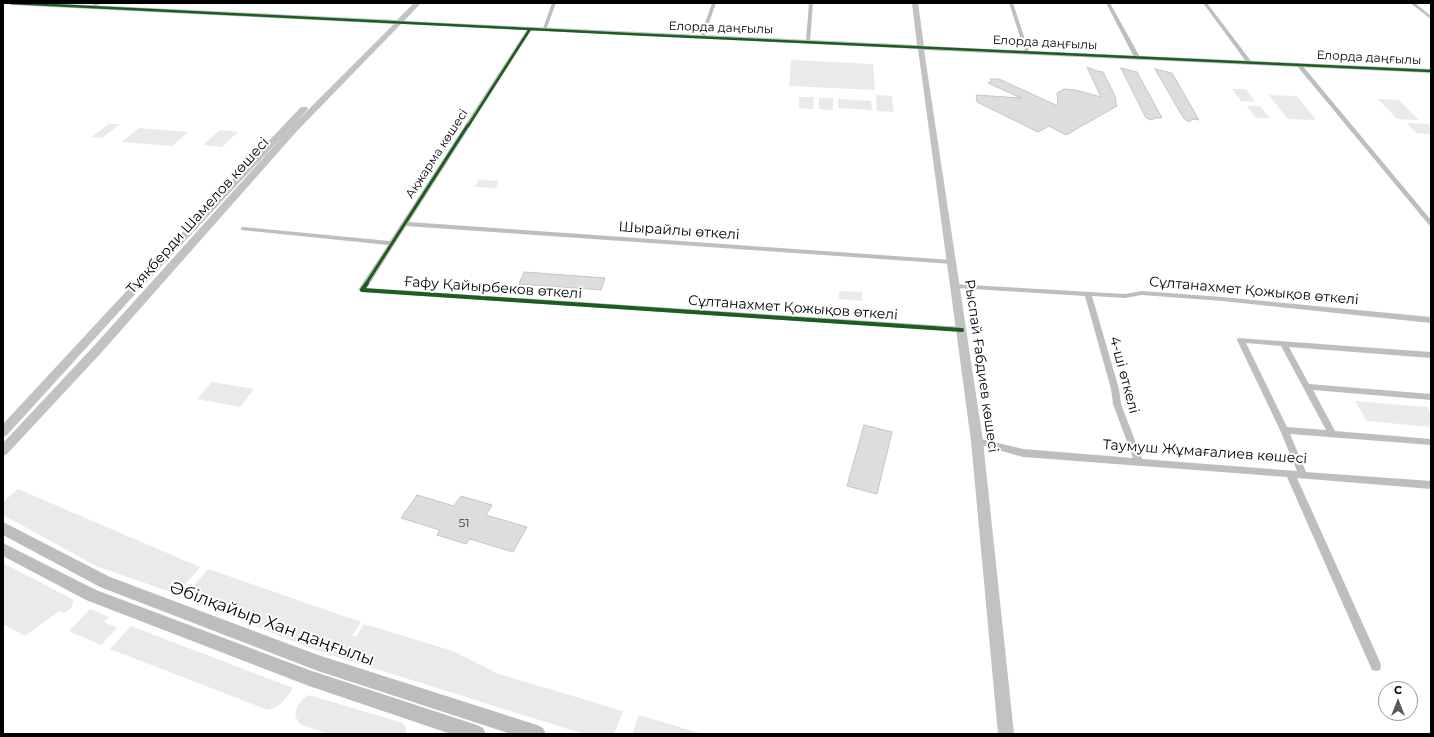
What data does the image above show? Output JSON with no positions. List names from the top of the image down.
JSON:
{
  "streets": {
    "main road": ["Әбілқайыр Хан даңғылы"],
    "street": [
      "Елорда даңғылы",
      "Ақжарма көшесі",
      "Тұяқберди Шамелов көшесі",
      "Шырайлы өткелі",
      "Ғафу Қайырбеков өткелі",
      "Сұлтанахмет Қожықов өткелі",
      "Рыспай Ғабдиев көшесі",
      "4-ші өткелі",
      "Таумуш Жұмағалиев көшесі"
    ]
  },
  "crossings": [
    ["Елорда даңғылы", "Ақжарма көшесі"],
    ["Елорда даңғылы", "Тұяқберди Шамелов көшесі"],
    ["Елорда даңғылы", "Рыспай Ғабдиев көшесі"],
    ["Ақжарма көшесі", "Шырайлы өткелі"],
    ["Ақжарма көшесі", "Ғафу Қайырбеков өткелі"],
    ["Шырайлы өткелі", "Рыспай Ғабдиев көшесі"],
    ["Ғафу Қайырбеков өткелі", "Сұлтанахмет Қожықов өткелі"],
    ["Сұлтанахмет Қожықов өткелі", "Рыспай Ғабдиев көшесі"],
    ["Сұлтанахмет Қожықов өткелі", "4-ші өткелі"],
    ["Рыспай Ғабдиев көшесі", "Таумуш Жұмағалиев көшесі"],
    ["4-ші өткелі", "Таумуш Жұмағалиев көшесі"]
  ],
  "house_numbers": ["51"],
  "north": "top"
}
